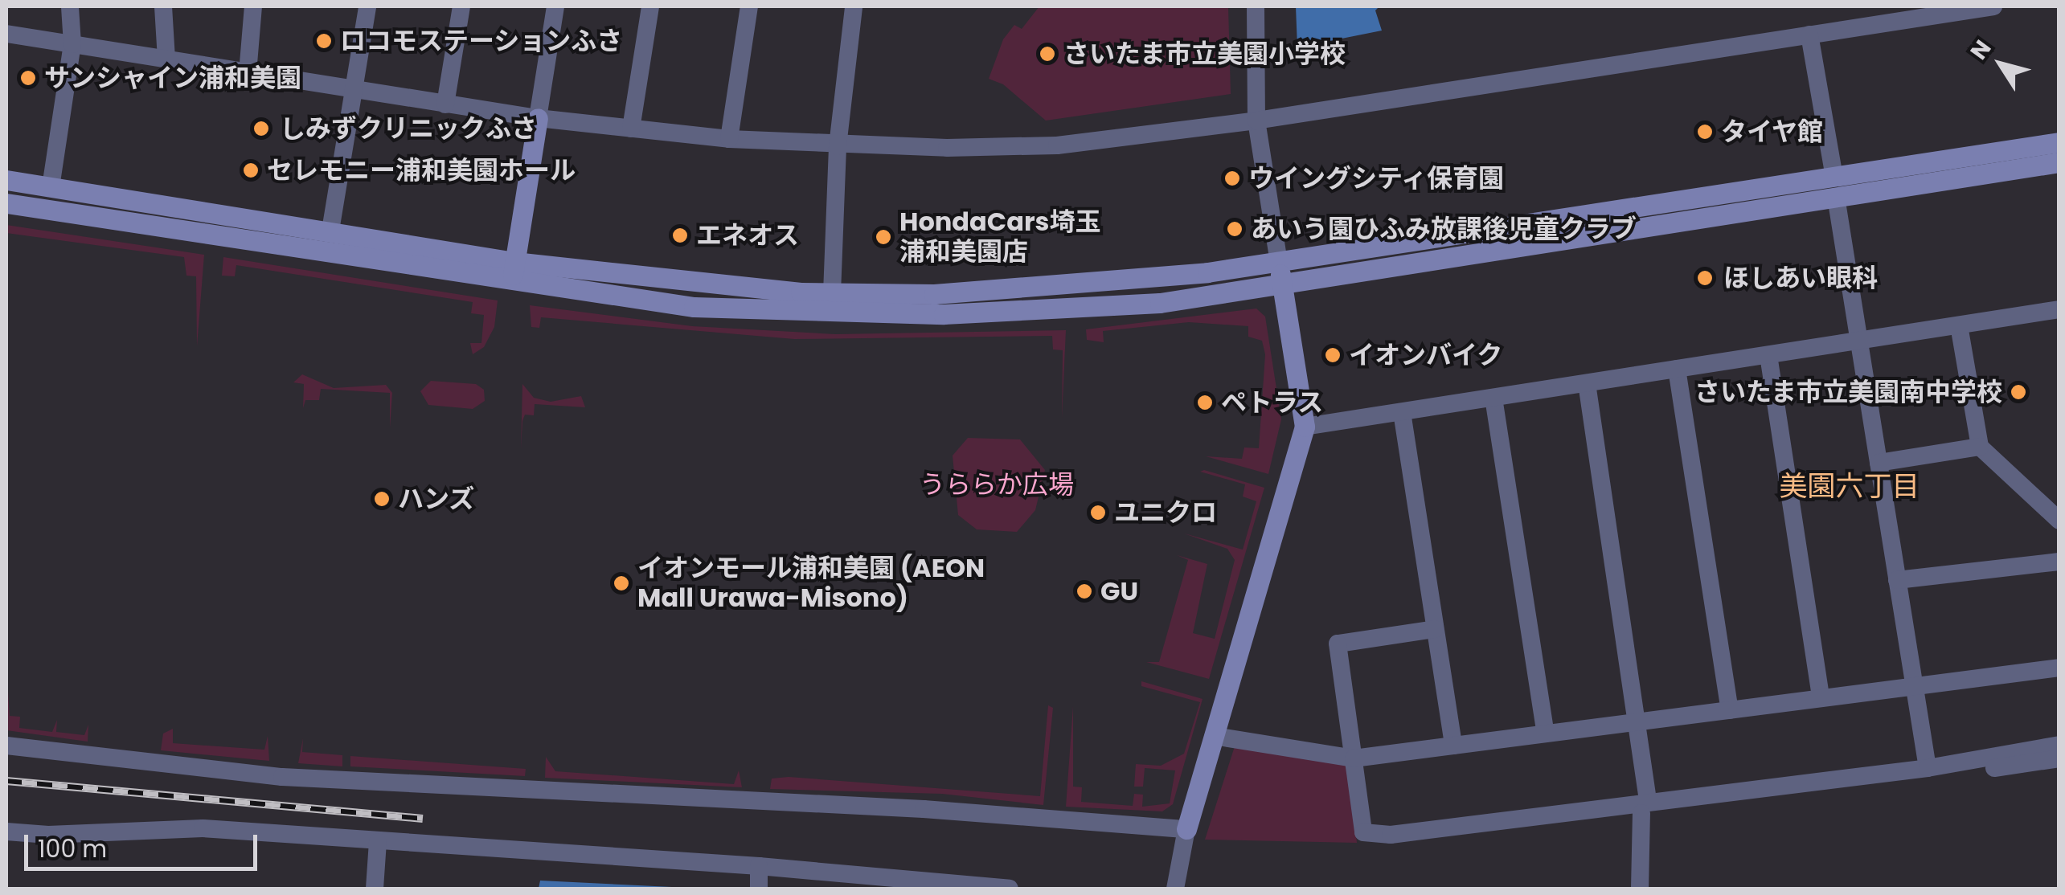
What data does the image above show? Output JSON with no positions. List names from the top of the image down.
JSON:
{
  "districts": ["美園六丁目"],
  "parks": ["うららか広場"],
  "places": [
    "ロコモステーションふさ",
    "さいたま市立美園小学校",
    "サンシャイン浦和美園",
    "しみずクリニックふさ",
    "タイヤ館",
    "セレモニー浦和美園ホール",
    "ウイングシティ保育園",
    "あいう園ひふみ放課後児童クラブ",
    "エネオス",
    "HondaCars埼玉 浦和美園店",
    "ほしあい眼科",
    "イオンバイク",
    "さいたま市立美園南中学校",
    "ペトラス",
    "ハンズ",
    "ユニクロ",
    "イオンモール浦和美園 (AEON Mall Urawa-Misono)",
    "GU"
  ],
  "scale_bar": "100 m",
  "north": "top left"
}
